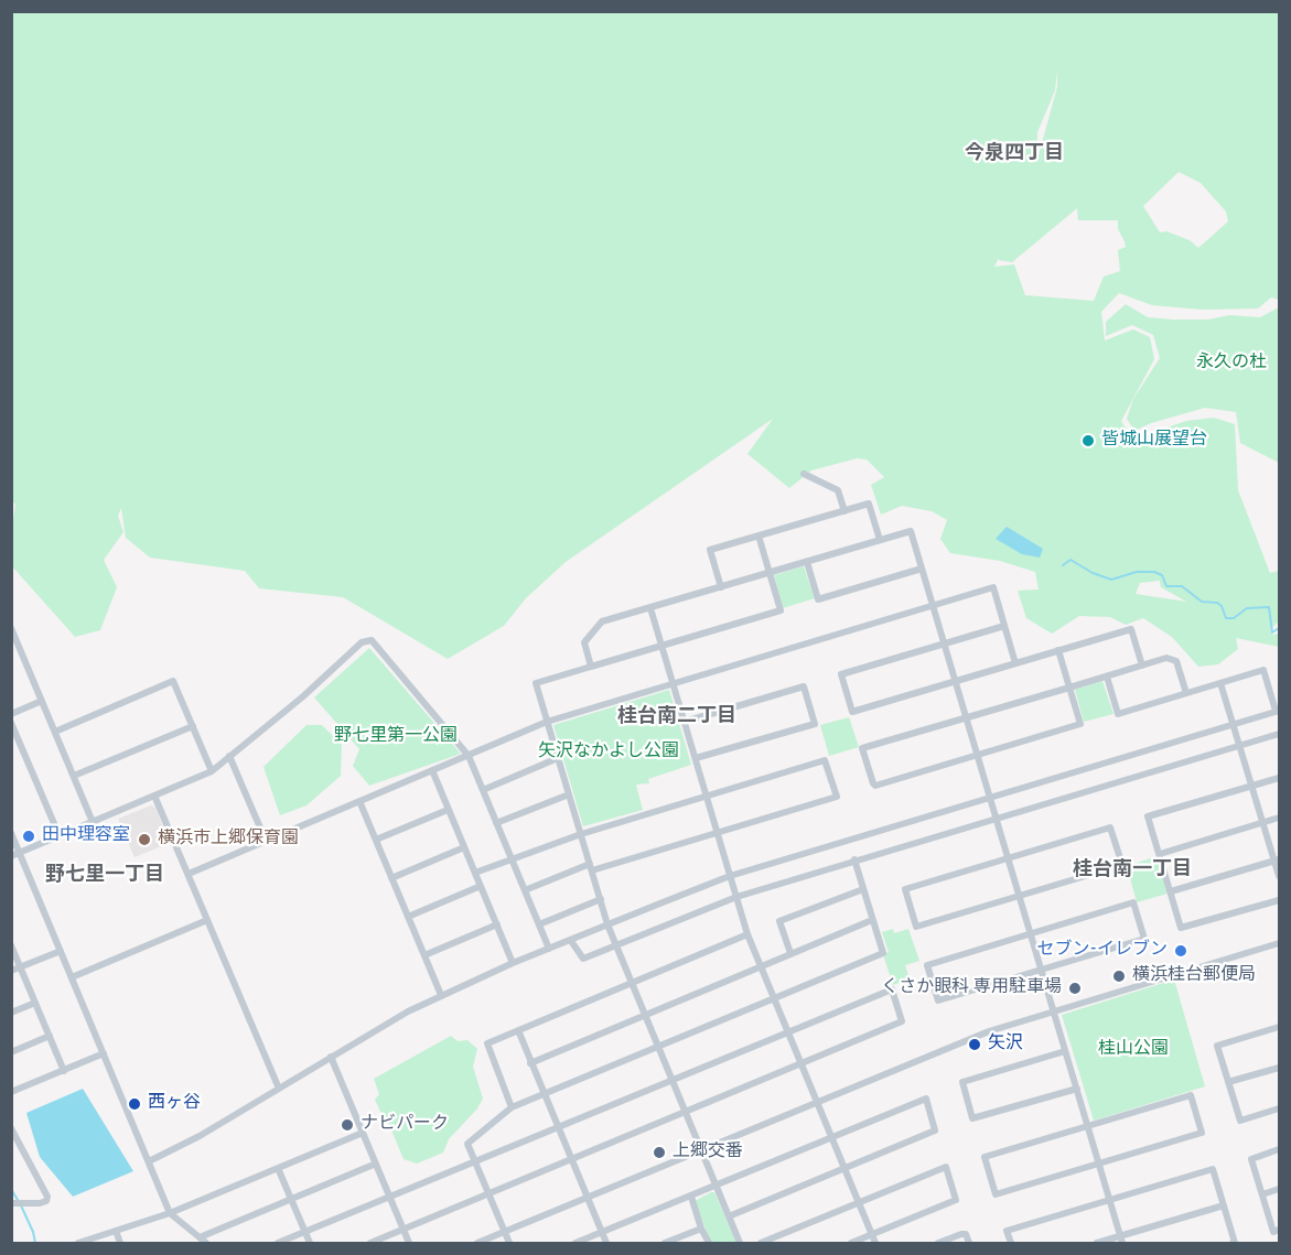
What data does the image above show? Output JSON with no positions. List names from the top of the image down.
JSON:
{
  "districts": [
    "今泉四丁目",
    "桂台南二丁目",
    "桂台南一丁目",
    "野七里一丁目"
  ],
  "parks": [
    "永久の杜",
    "野七里第一公園",
    "矢沢なかよし公園",
    "桂山公園"
  ],
  "places": [
    "皆城山展望台",
    "田中理容室",
    "横浜市上郷保育園",
    "セブン-イレブン",
    "横浜桂台郵便局",
    "くさか眼科 専用駐車場",
    "矢沢",
    "西ヶ谷",
    "ナビパーク",
    "上郷交番"
  ]
}
